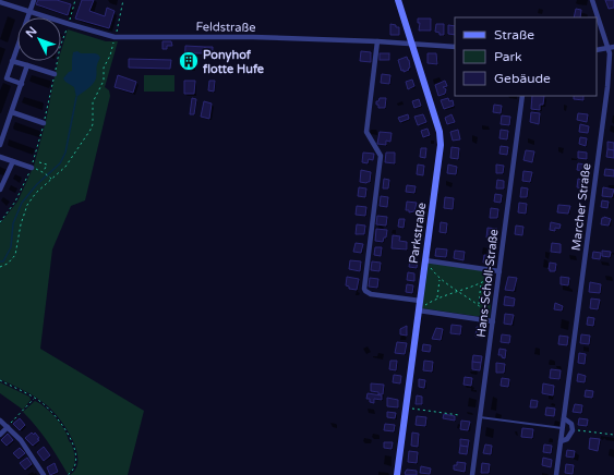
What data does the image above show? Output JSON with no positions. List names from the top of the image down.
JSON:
{
  "streets": {
    "street": [
      "Feldstraße",
      "Marcher Straße",
      "Parkstraße",
      "Hans-Scholl-Straße"
    ]
  },
  "crossings": [
    ["Feldstraße", "Parkstraße"]
  ],
  "places": {
    "building": ["Ponyhof flotte Hufe"]
  },
  "legend": ["Straße", "Park", "Gebäude"],
  "north": "top left"
}
